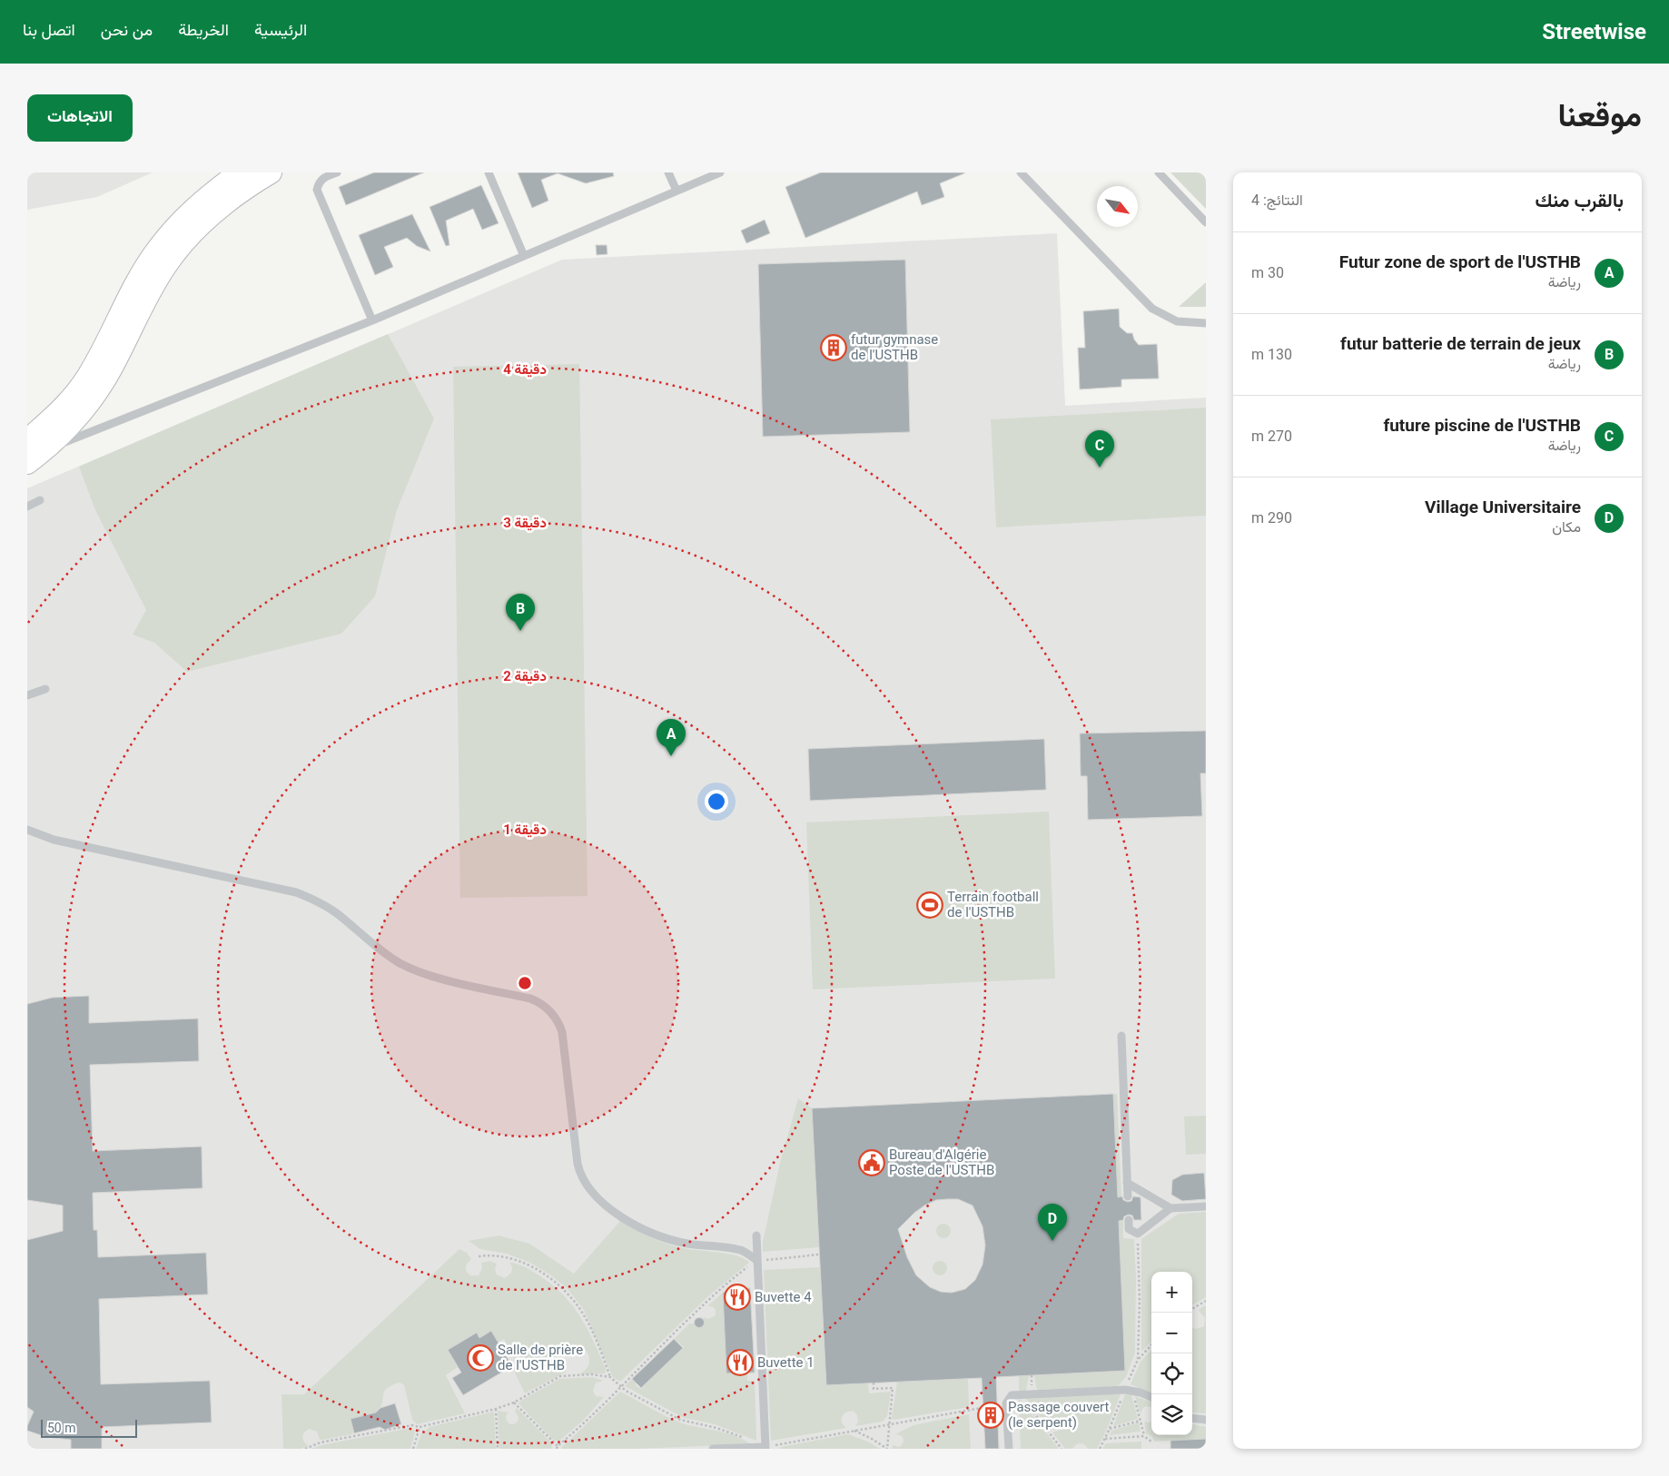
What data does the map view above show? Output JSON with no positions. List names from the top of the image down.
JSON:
{
  "places": {
    "building": ["futur gymnase de l'USTHB", "Passage couvert (le serpent)"],
    "sports": ["Terrain football de l'USTHB"],
    "public building": ["Bureau d'Algérie Poste de l'USTHB"],
    "restaurant": ["Buvette 4", "Buvette 1"],
    "mosque": ["Salle de prière de l'USTHB"]
  },
  "scale_bar": "50 m",
  "north": "bottom right",
  "page": {
    "header": "Streetwise",
    "nav": [
      "الرئيسية",
      "الخريطة",
      "من نحن",
      "اتصل بنا"
    ],
    "title": "موقعنا",
    "buttons": "الاتجاهات",
    "heading": ["بالقرب منك", "النتائج: 4"],
    "list": [
      {
        "mark": "A",
        "name": "Futur zone de sport de l'USTHB",
        "note": "رياضة",
        "value": "30 m"
      },
      {
        "mark": "B",
        "name": "futur batterie de terrain de jeux",
        "note": "رياضة",
        "value": "130 m"
      },
      {
        "mark": "C",
        "name": "future piscine de l'USTHB",
        "note": "رياضة",
        "value": "270 m"
      },
      {
        "mark": "D",
        "name": "Village Universitaire",
        "note": "مكان",
        "value": "290 m"
      }
    ],
    "pins": [
      "C",
      "B",
      "A",
      "D"
    ],
    "map_buttons": ["+", "−"],
    "scale": "50 m"
  },
  "rings": [
    "4 دقيقة",
    "3 دقيقة",
    "2 دقيقة",
    "1 دقيقة"
  ]
}
